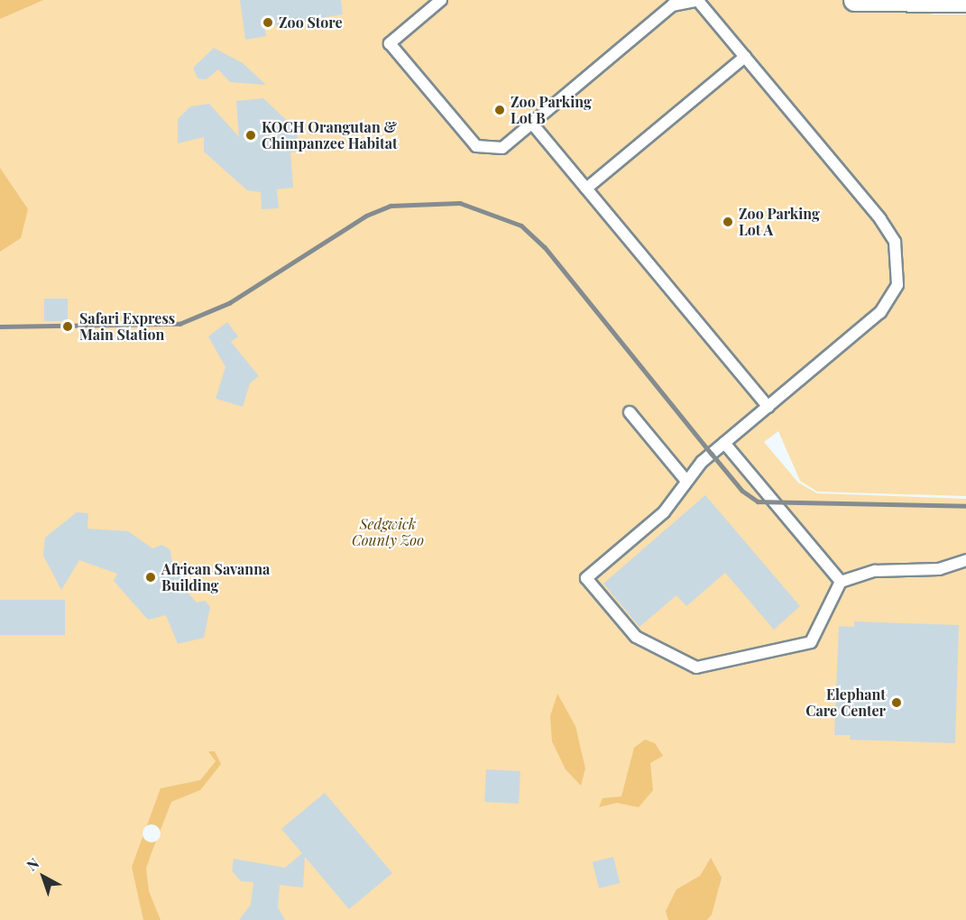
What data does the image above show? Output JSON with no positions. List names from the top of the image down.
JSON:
{
  "parks": ["Sedgwick County Zoo"],
  "places": [
    "Zoo Store",
    "Zoo Parking Lot B",
    "KOCH Orangutan & Chimpanzee Habitat",
    "Zoo Parking Lot A",
    "Safari Express Main Station",
    "African Savanna Building",
    "Elephant Care Center"
  ],
  "north": "top left"
}
